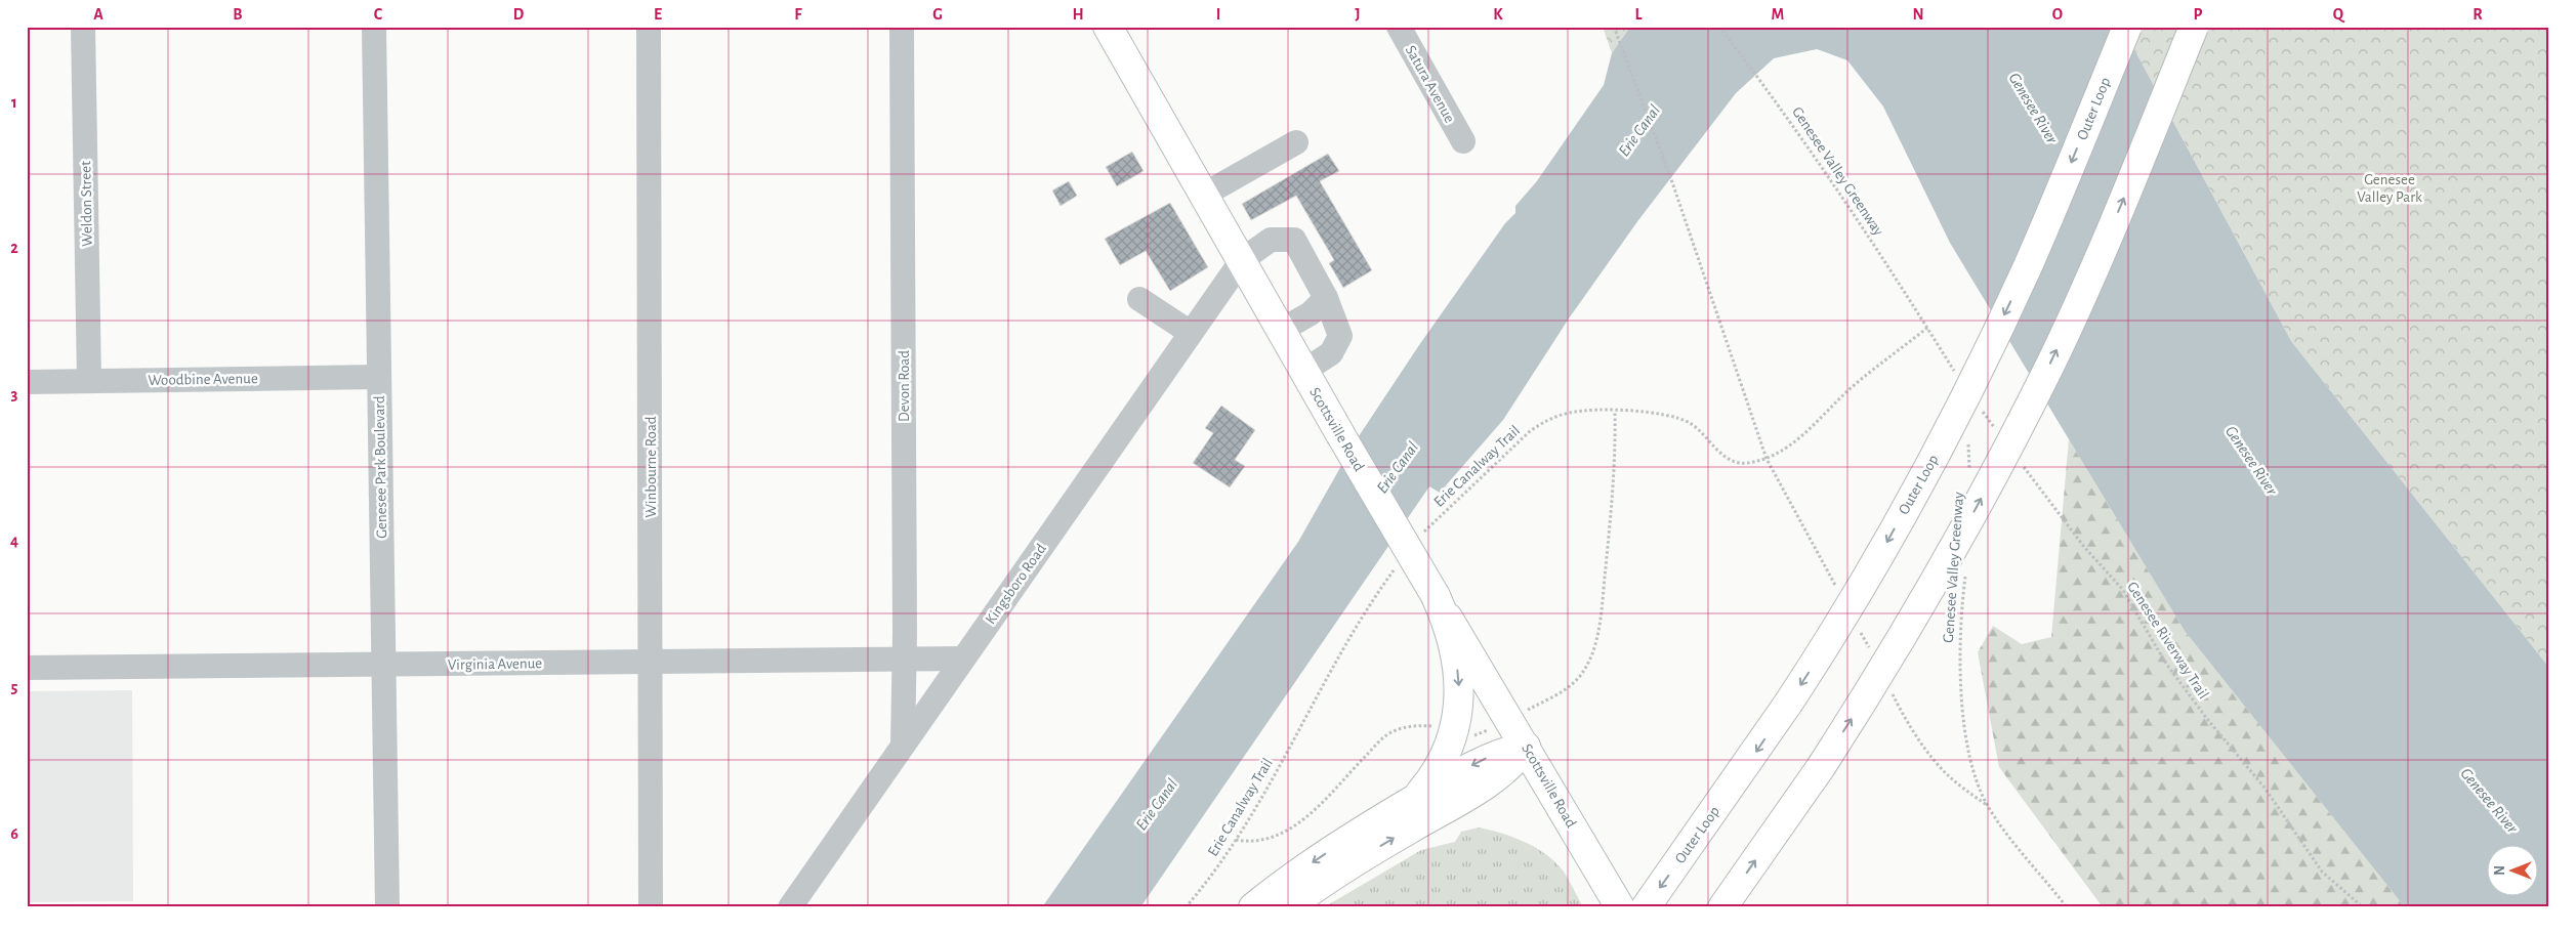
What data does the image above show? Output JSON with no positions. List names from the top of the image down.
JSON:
{
  "streets": {
    "main road": ["Outer Loop", "Scottsville Road"],
    "street": [
      "Satura Avenue",
      "Weldon Street",
      "Woodbine Avenue",
      "Devon Road",
      "Genesee Park Boulevard",
      "Winbourne Road",
      "Kingsboro Road",
      "Virginia Avenue"
    ],
    "path": ["Genesee Valley Greenway", "Erie Canalway Trail", "Genesee Riverway Trail"]
  },
  "crossings": [
    ["Genesee Valley Greenway", "Erie Canalway Trail"],
    ["Weldon Street", "Woodbine Avenue"],
    ["Woodbine Avenue", "Genesee Park Boulevard"],
    ["Devon Road", "Kingsboro Road"],
    ["Devon Road", "Virginia Avenue"],
    ["Scottsville Road", "Kingsboro Road"],
    ["Genesee Park Boulevard", "Virginia Avenue"],
    ["Winbourne Road", "Virginia Avenue"],
    ["Kingsboro Road", "Virginia Avenue"]
  ],
  "water": ["Genesee River", "Erie Canal"],
  "parks": ["Genesee Valley Park"],
  "north": "left",
  "grid": {
    "columns": [
      "A",
      "B",
      "C",
      "D",
      "E",
      "F",
      "G",
      "H",
      "I",
      "J",
      "K",
      "L",
      "M",
      "N",
      "O",
      "P",
      "Q",
      "R"
    ],
    "rows": [
      "1",
      "2",
      "3",
      "4",
      "5",
      "6"
    ]
  }
}
